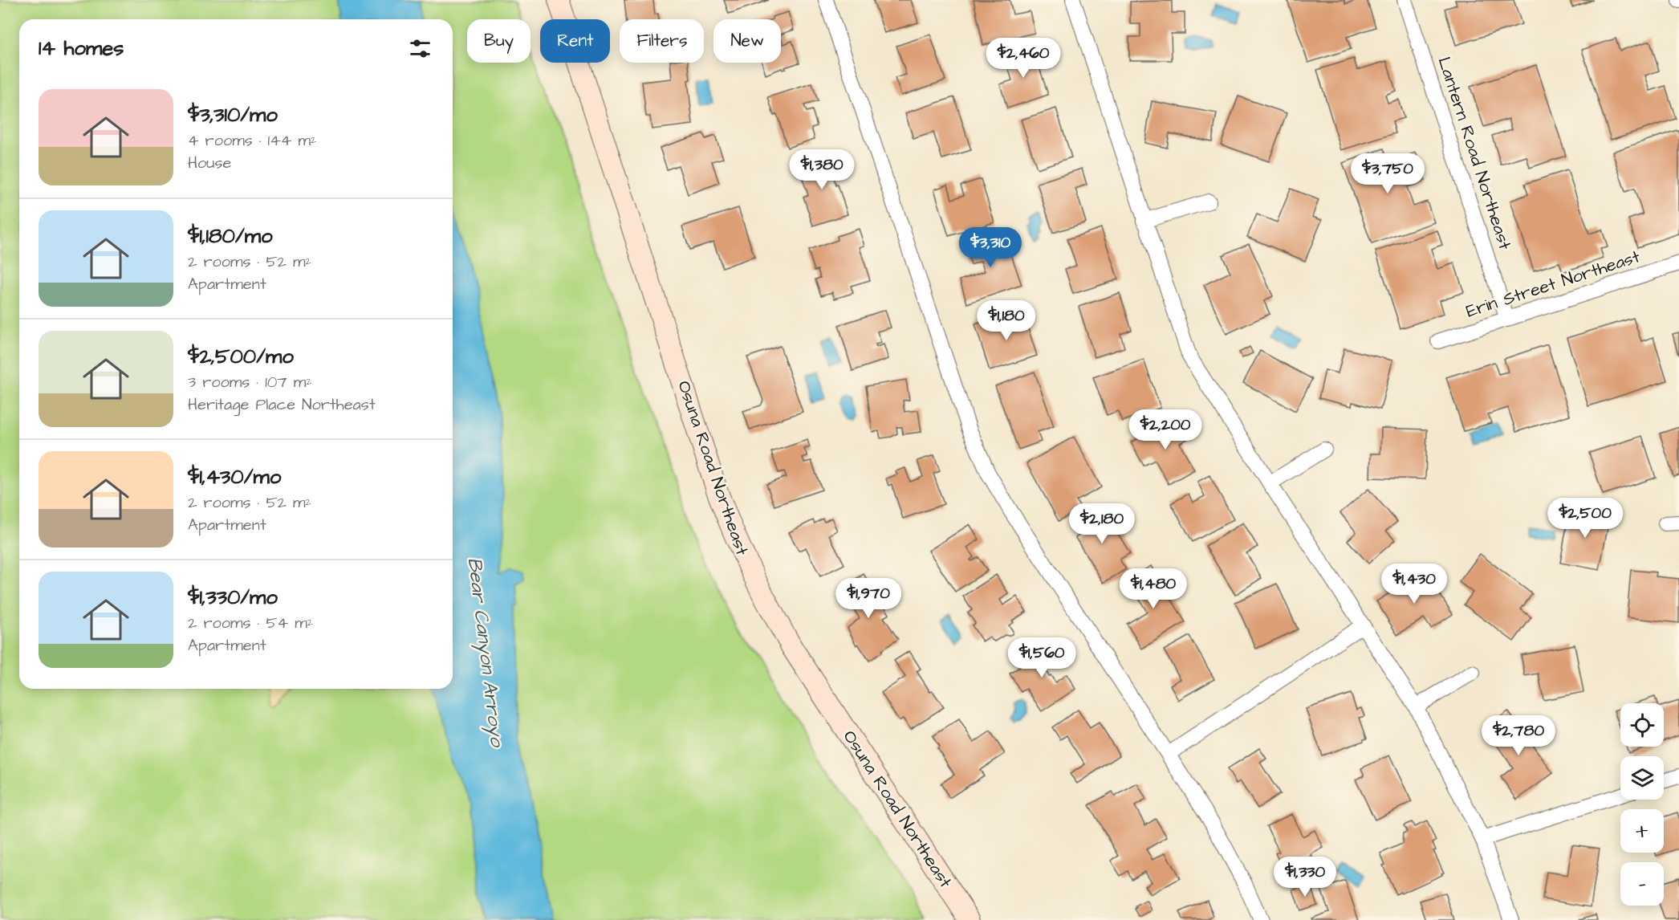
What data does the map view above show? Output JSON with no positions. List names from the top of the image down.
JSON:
{
  "streets": {
    "street": ["Lantern Road Northeast", "Erin Street Northeast", "Osuna Road Northeast"]
  },
  "crossings": [
    ["Lantern Road Northeast", "Erin Street Northeast"]
  ],
  "water": ["Bear Canyon Arroyo"],
  "page": {
    "chip": [
      "Buy",
      "Rent",
      "Filters",
      "New"
    ],
    "heading": "14 homes",
    "price": [
      "$2,460",
      "$1,380",
      "$3,750",
      "$3,310",
      "$1,180",
      "$2,200",
      "$2,500",
      "$2,180",
      "$1,430",
      "$1,480",
      "$1,970",
      "$1,560",
      "$2,780",
      "$1,330"
    ],
    "list": [
      {
        "name": "$3,310/mo",
        "note": "4 rooms · 144 m² · House"
      },
      {
        "name": "$1,180/mo",
        "note": "2 rooms · 52 m² · Apartment"
      },
      {
        "name": "$2,500/mo",
        "note": "3 rooms · 107 m² · Heritage Place Northeast"
      },
      {
        "name": "$1,430/mo",
        "note": "2 rooms · 52 m² · Apartment"
      },
      {
        "name": "$1,330/mo",
        "note": "2 rooms · 54 m² · Apartment"
      }
    ],
    "map_buttons": ["+", "−"]
  }
}
